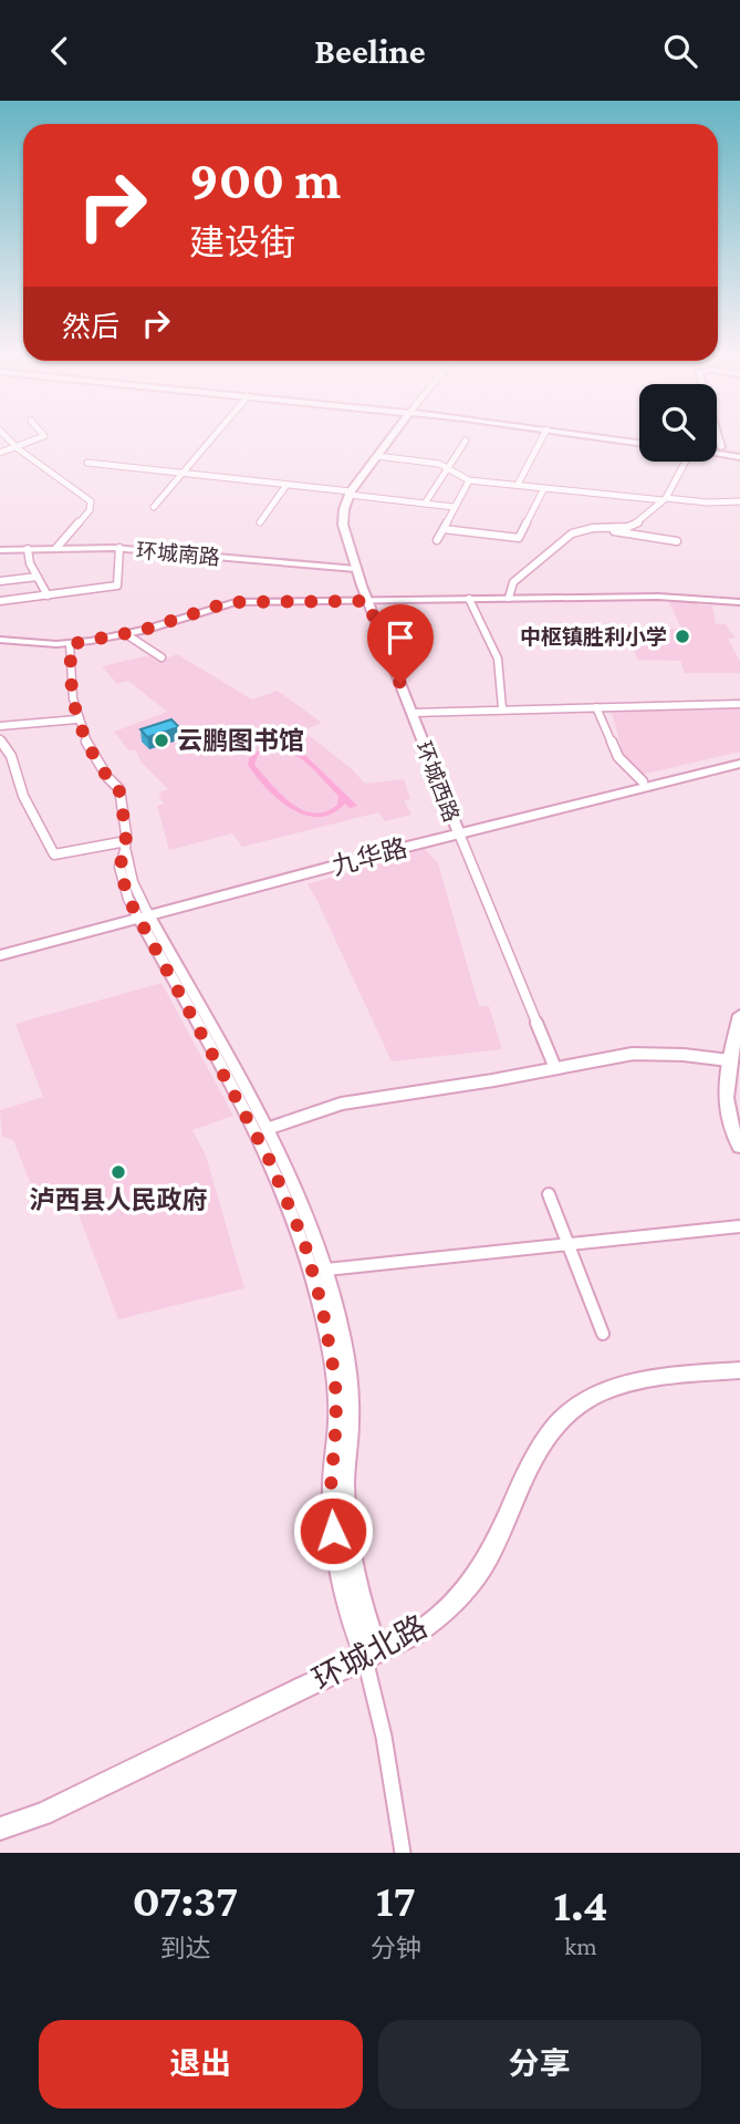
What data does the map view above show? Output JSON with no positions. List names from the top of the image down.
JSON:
{
  "streets": {
    "highway": ["九华路"],
    "main road": ["环城西路", "环城北路"],
    "street": ["环城南路"]
  },
  "crossings": [
    ["环城南路", "环城西路"],
    ["环城西路", "九华路"]
  ],
  "places": ["中枢镇胜利小学", "云鹏图书馆", "泸西县人民政府"],
  "page": {
    "header": "Beeline",
    "turn": ["900 m", "建设街"],
    "then": "然后",
    "eta": [
      "07:37",
      "到达",
      "17",
      "分钟",
      "1.4",
      "km"
    ],
    "buttons": ["退出", "分享"]
  }
}
